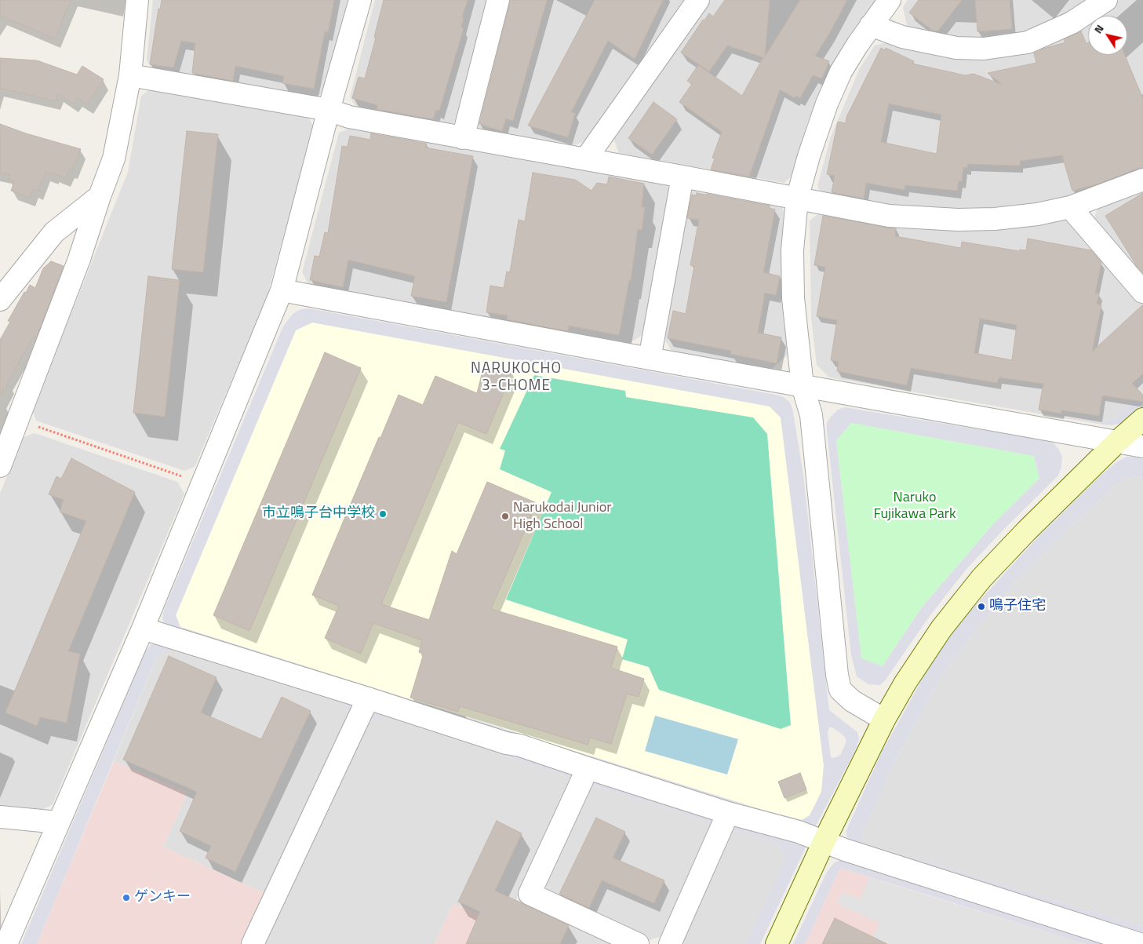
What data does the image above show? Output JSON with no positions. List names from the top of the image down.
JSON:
{
  "districts": ["NARUKOCHO 3-CHOME"],
  "parks": ["Naruko Fujikawa Park"],
  "places": [
    "市立鳴子台中学校",
    "Narukodai Junior High School",
    "鳴子住宅",
    "ゲンキー"
  ],
  "north": "top left"
}
